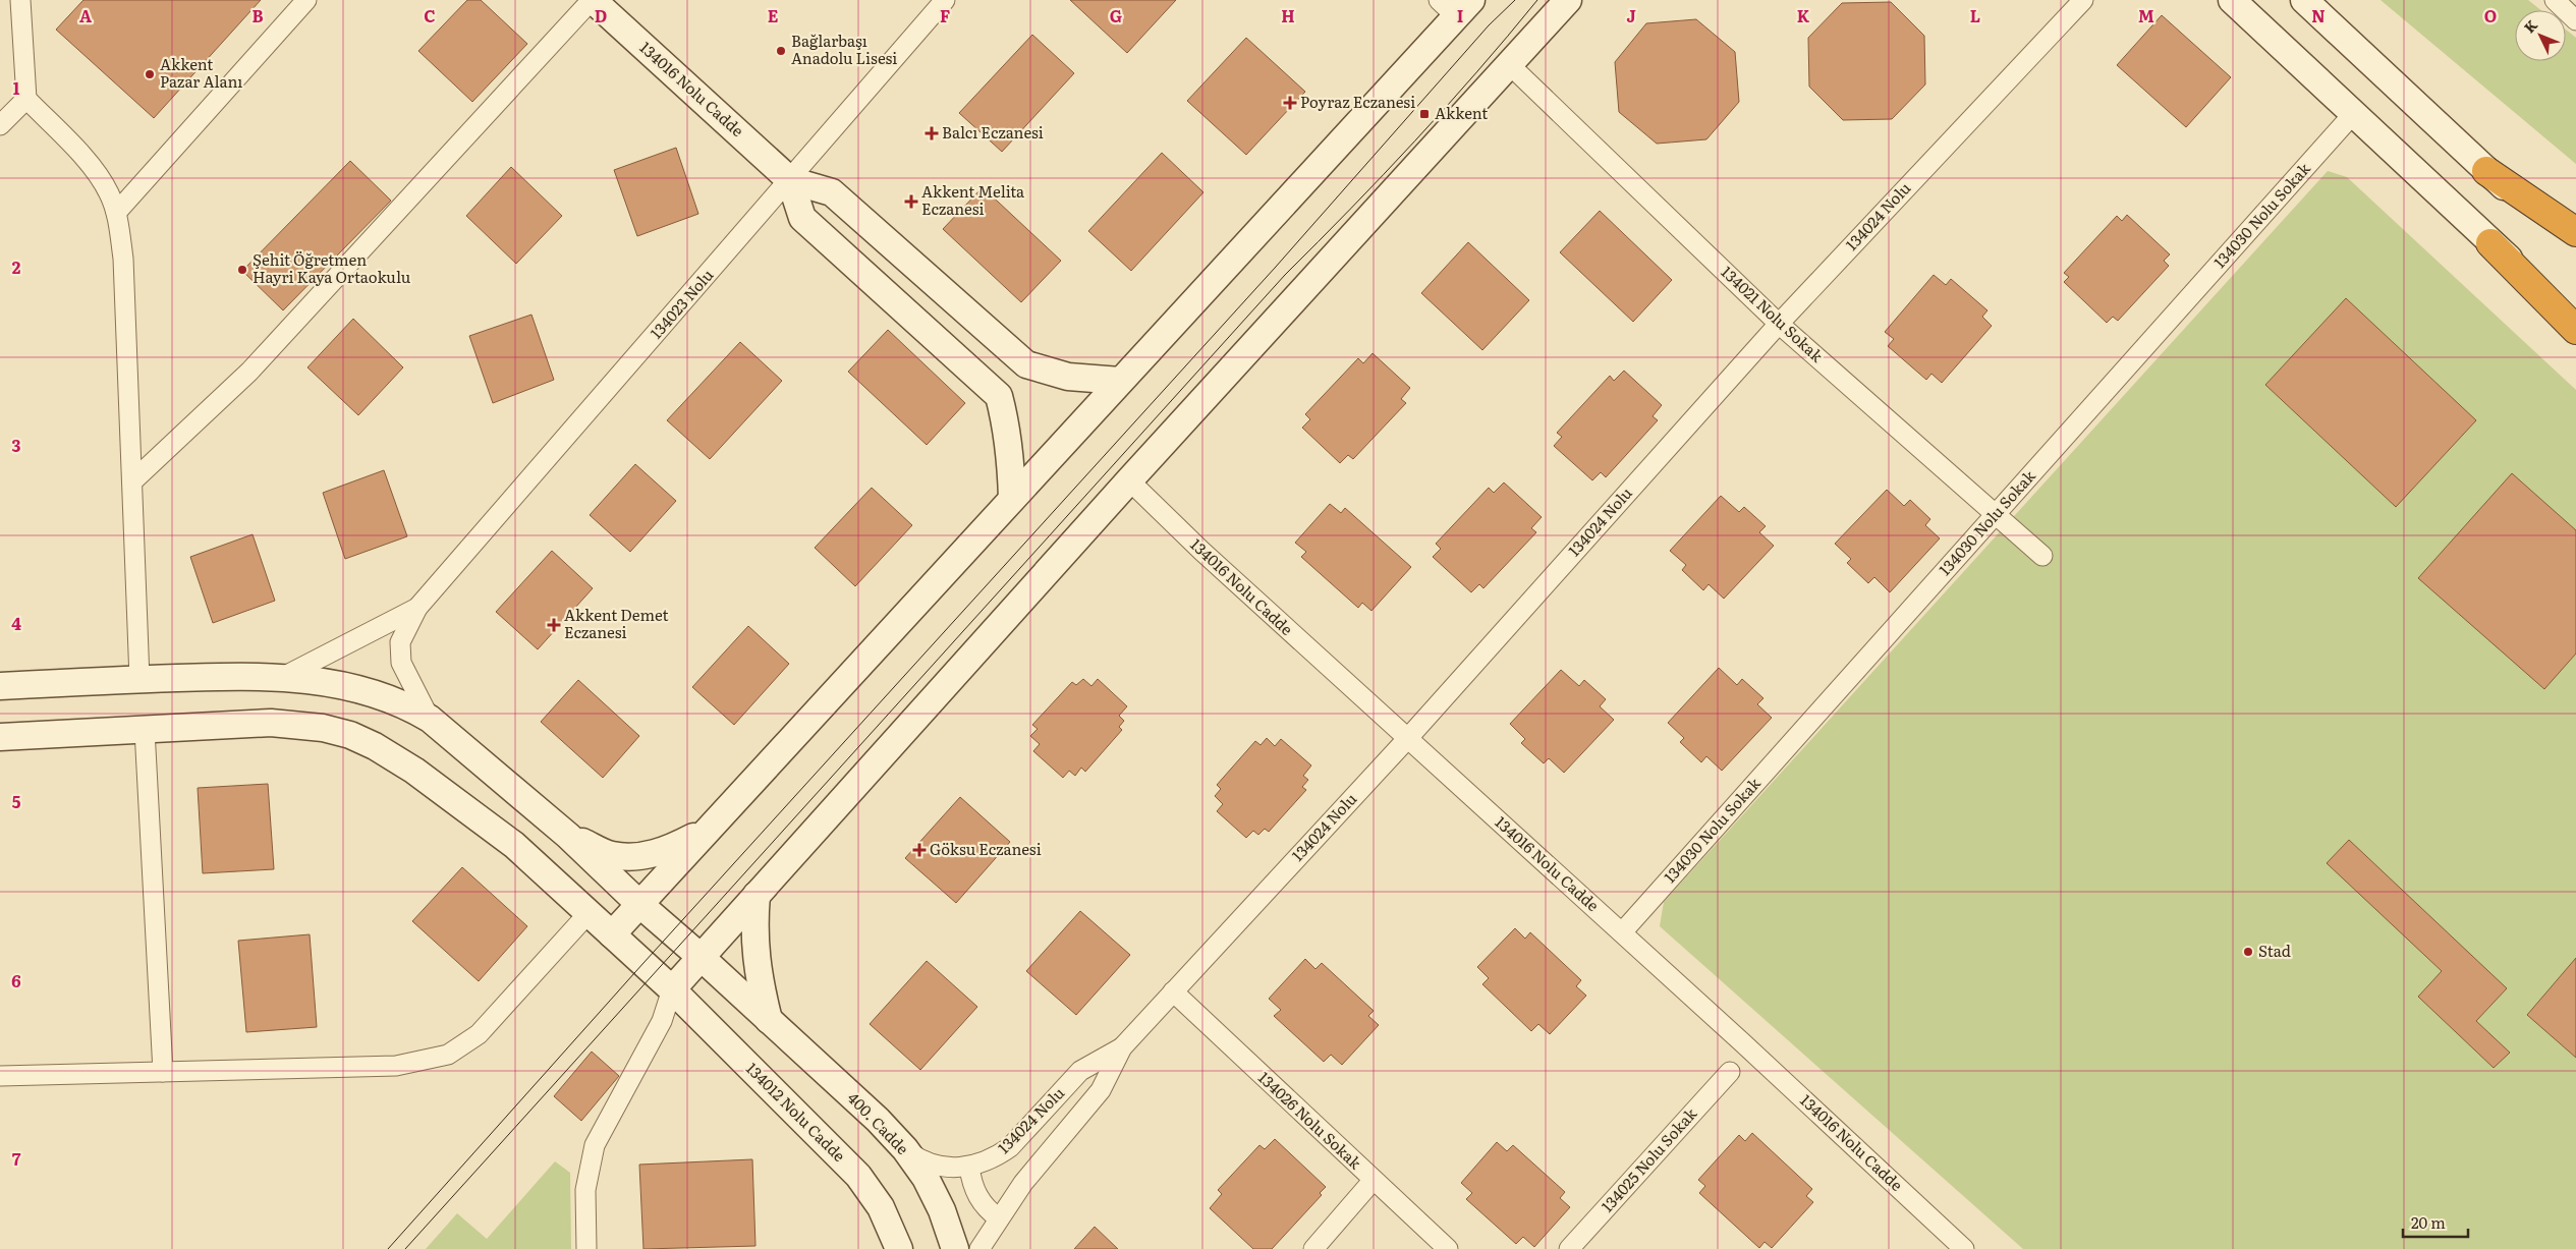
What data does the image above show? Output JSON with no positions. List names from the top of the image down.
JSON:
{
  "streets": {
    "main road": ["134016 Nolu Cadde", "134012 Nolu Cadde", "400. Cadde"],
    "street": [
      "134030 Nolu Sokak",
      "134024 Nolu",
      "134023 Nolu",
      "134021 Nolu Sokak",
      "134026 Nolu Sokak",
      "134025 Nolu Sokak"
    ]
  },
  "crossings": [
    ["134016 Nolu Cadde", "134030 Nolu Sokak"],
    ["134016 Nolu Cadde", "134024 Nolu"],
    ["134016 Nolu Cadde", "134023 Nolu"],
    ["134030 Nolu Sokak", "134021 Nolu Sokak"],
    ["134024 Nolu", "134021 Nolu Sokak"],
    ["134024 Nolu", "134026 Nolu Sokak"],
    ["134024 Nolu", "400. Cadde"]
  ],
  "places": {
    "other": [
      "Bağlarbaşı Anadolu Lisesi",
      "Akkent Pazar Alanı",
      "Şehit Öğretmen Hayri Kaya Ortaokulu",
      "Stad"
    ],
    "health": [
      "Poyraz Eczanesi",
      "Balcı Eczanesi",
      "Akkent Melita Eczanesi",
      "Akkent Demet Eczanesi",
      "Göksu Eczanesi"
    ],
    "transit": ["Akkent"]
  },
  "scale_bar": "20 m",
  "north": "top left",
  "grid": {
    "columns": [
      "A",
      "B",
      "C",
      "D",
      "E",
      "F",
      "G",
      "H",
      "I",
      "J",
      "K",
      "L",
      "M",
      "N",
      "O"
    ],
    "rows": [
      "1",
      "2",
      "3",
      "4",
      "5",
      "6",
      "7"
    ]
  }
}
